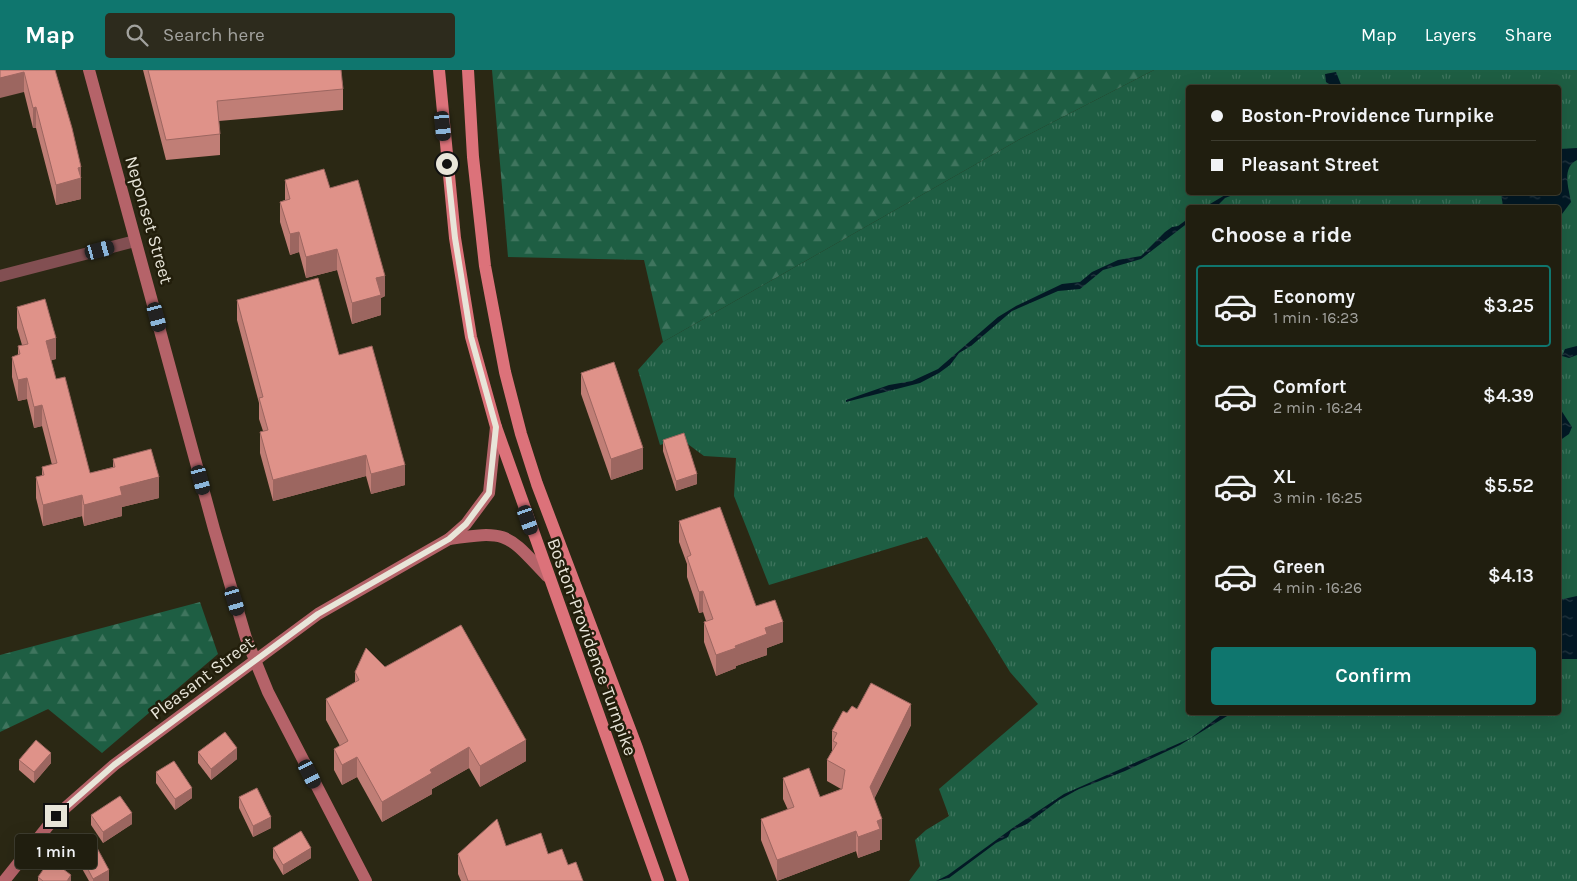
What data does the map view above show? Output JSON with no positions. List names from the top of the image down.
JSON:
{
  "streets": {
    "main road": ["Boston-Providence Turnpike"],
    "street": ["Neponset Street", "Pleasant Street"]
  },
  "crossings": [
    ["Neponset Street", "Pleasant Street"],
    ["Boston-Providence Turnpike", "Pleasant Street"]
  ],
  "page": {
    "header": "Map",
    "search": "Search here",
    "nav": ["Map", "Layers", "Share"],
    "banner": ["Boston-Providence Turnpike", "Pleasant Street"],
    "heading": "Choose a ride",
    "list": [
      {
        "name": "Economy",
        "note": "1 min · 16:23",
        "value": "$3.25"
      },
      {
        "name": "Comfort",
        "note": "2 min · 16:24",
        "value": "$4.39"
      },
      {
        "name": "XL",
        "note": "3 min · 16:25",
        "value": "$5.52"
      },
      {
        "name": "Green",
        "note": "4 min · 16:26",
        "value": "$4.13"
      }
    ],
    "buttons": "Confirm",
    "bubble": "1 min"
  }
}
